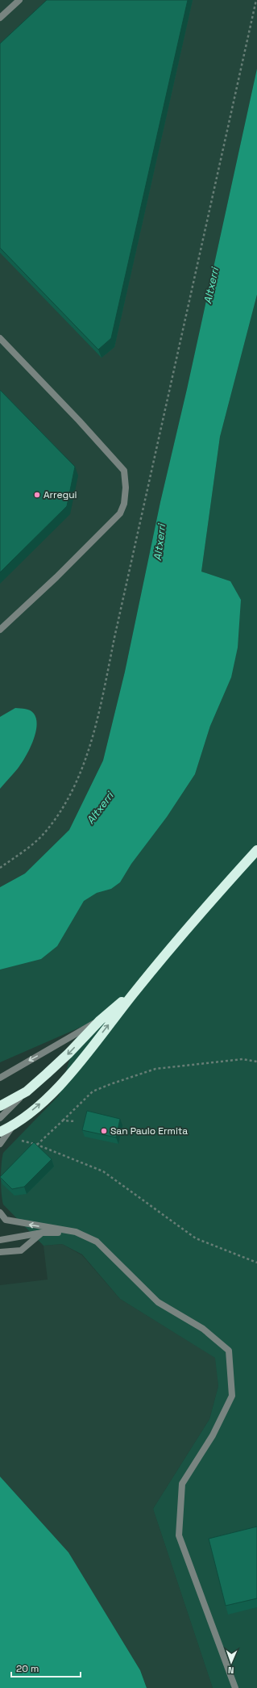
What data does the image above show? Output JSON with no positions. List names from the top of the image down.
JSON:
{
  "water": ["Altxerri"],
  "places": ["Arregui", "San Paulo Ermita"],
  "scale_bar": "20 m",
  "north": "bottom"
}
